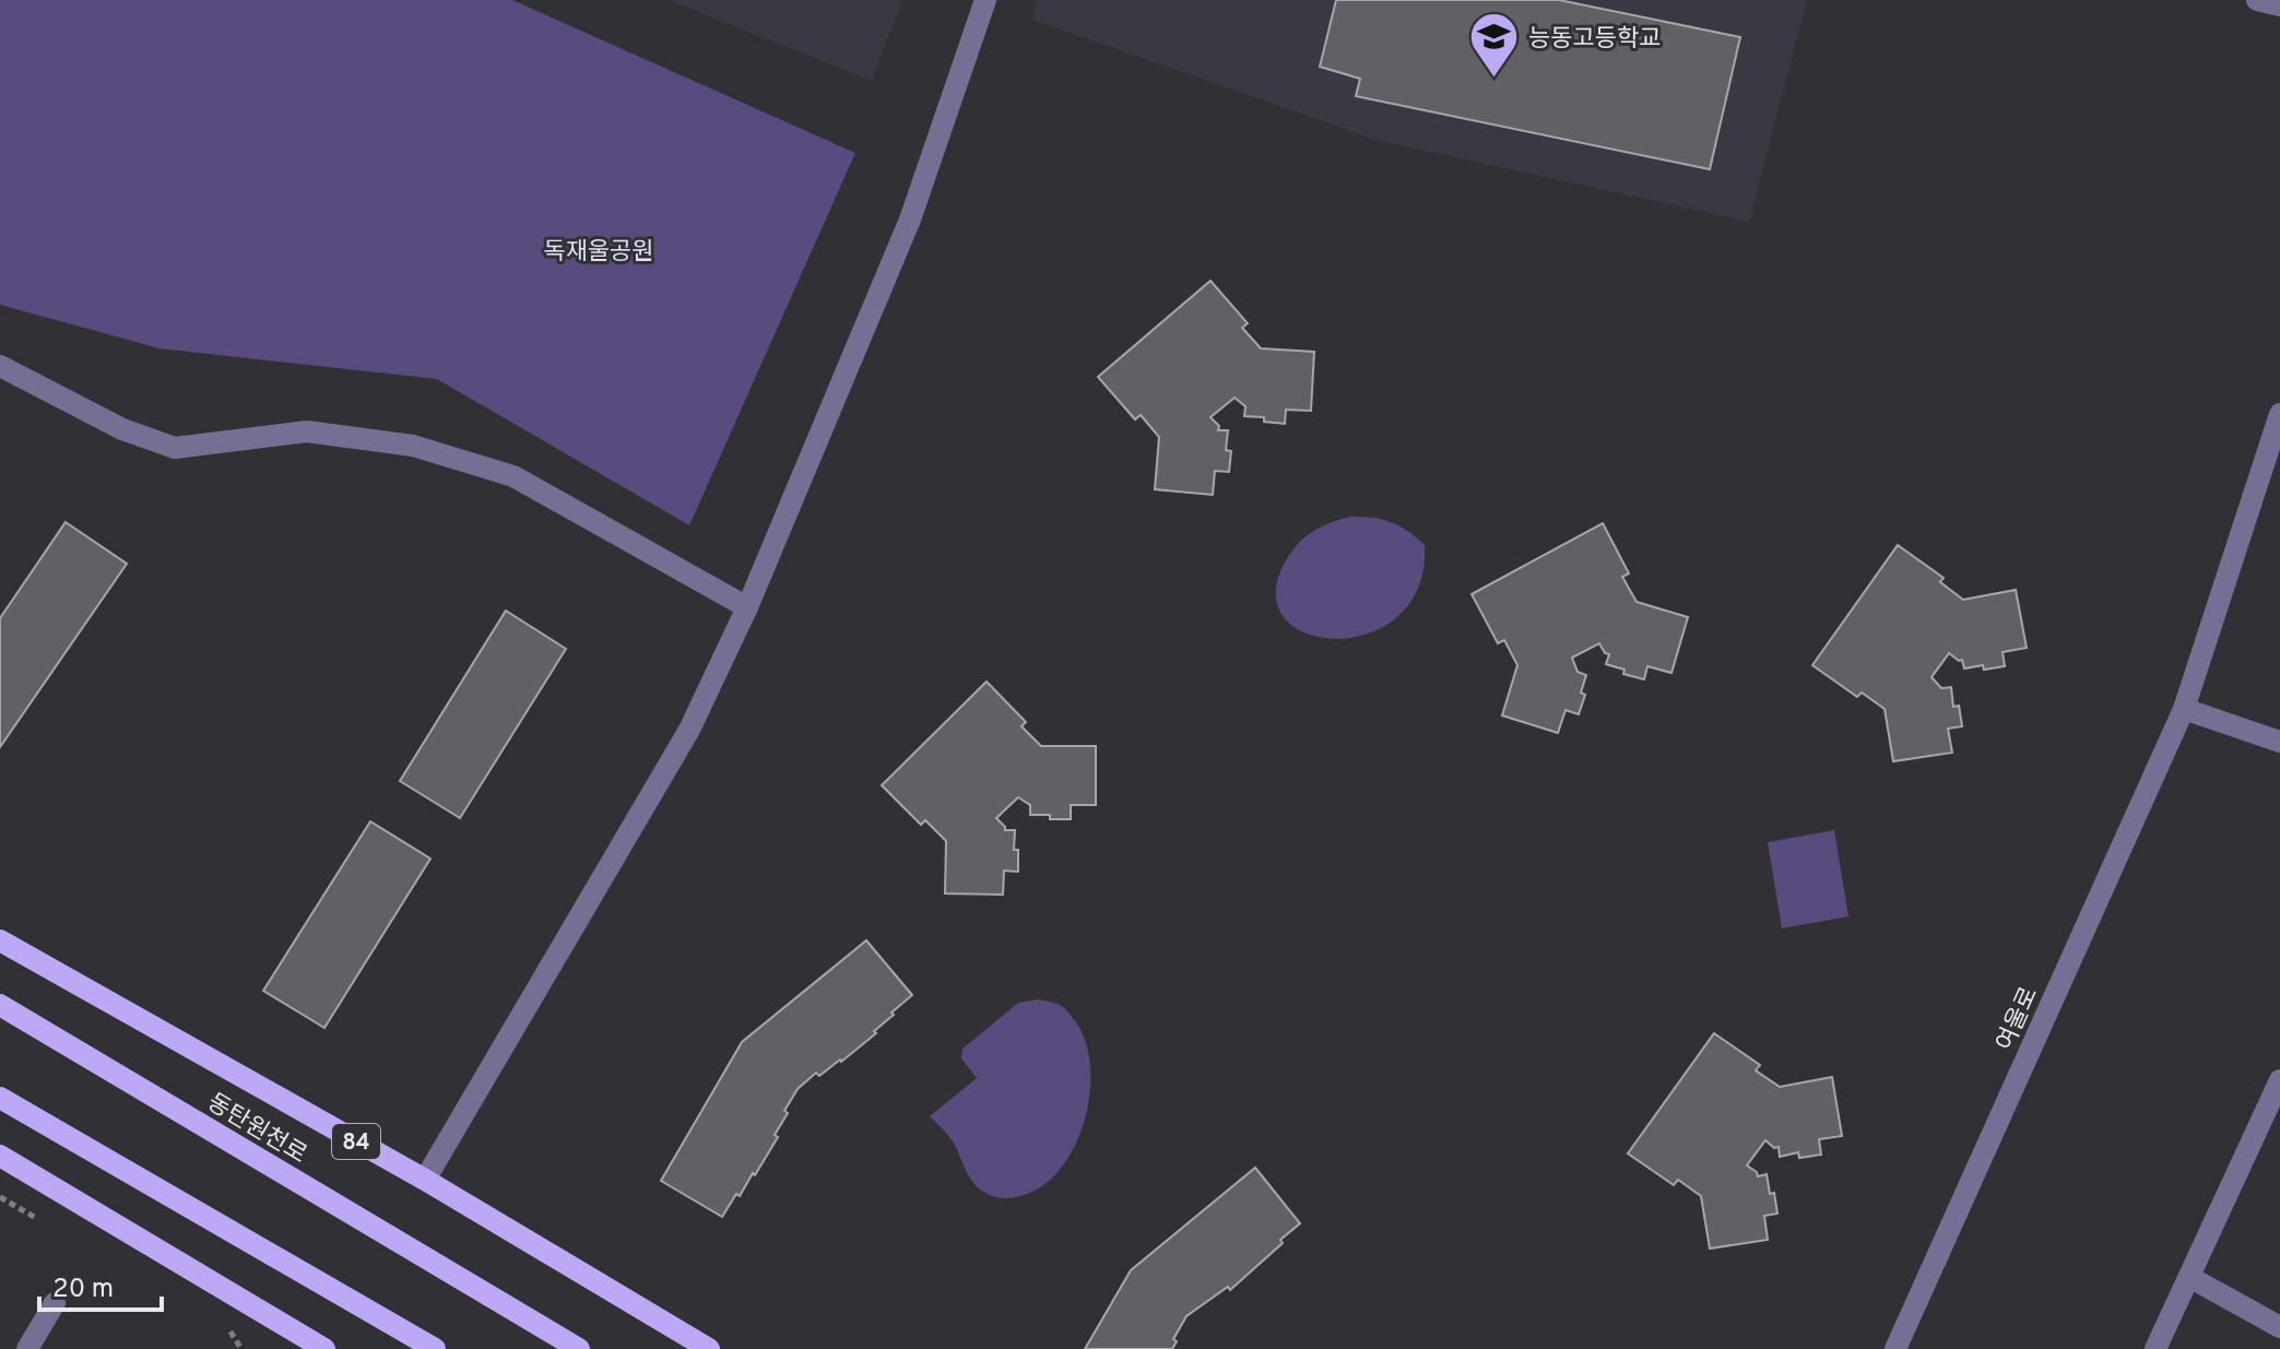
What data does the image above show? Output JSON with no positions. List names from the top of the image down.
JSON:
{
  "streets": {
    "main road": ["동탄원천로", "84"],
    "street": ["여울로"]
  },
  "parks": ["독재울공원"],
  "places": {
    "school or university": ["능동고등학교"]
  },
  "scale_bar": "20 m"
}
